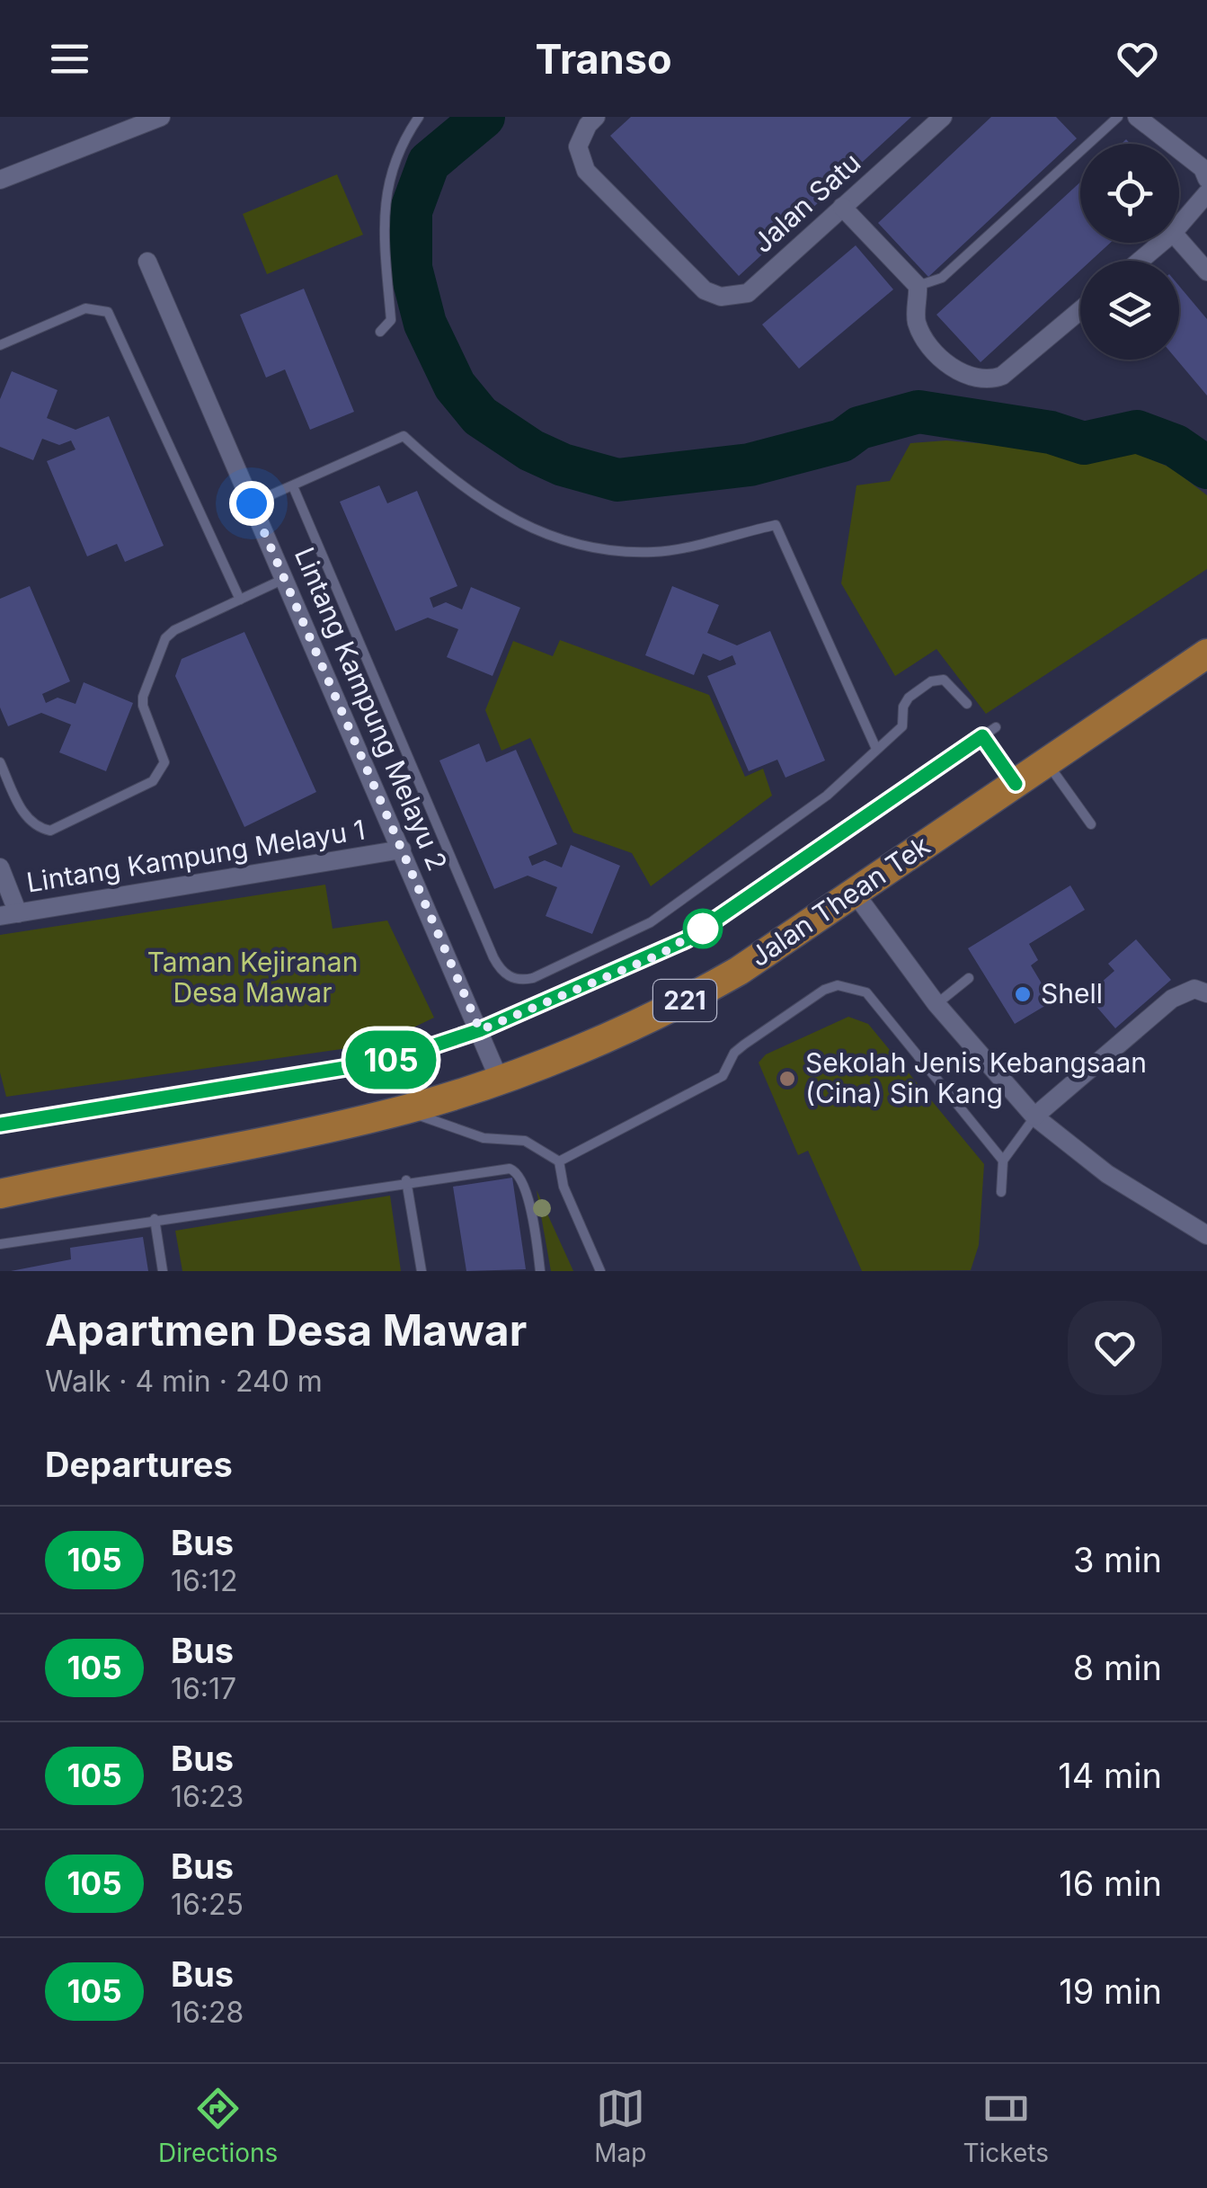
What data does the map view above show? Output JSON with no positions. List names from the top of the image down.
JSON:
{
  "streets": {
    "main road": ["Jalan Thean Tek", "221"],
    "street": ["Jalan Satu", "Lintang Kampung Melayu 2", "Lintang Kampung Melayu 1"]
  },
  "crossings": [
    ["Lintang Kampung Melayu 2", "Lintang Kampung Melayu 1"],
    ["Lintang Kampung Melayu 2", "Jalan Thean Tek"]
  ],
  "parks": ["Taman Kejiranan Desa Mawar"],
  "places": ["Shell", "Sekolah Jenis Kebangsaan (Cina) Sin Kang"],
  "lines": ["bus line 105"],
  "page": {
    "header": "Transo",
    "on_map": "105",
    "heading": [
      ["Apartmen Desa Mawar", "Walk · 4 min · 240 m"],
      "Departures"
    ],
    "list": [
      {
        "mark": "105",
        "name": "Bus",
        "note": "16:12",
        "value": "3 min"
      },
      {
        "mark": "105",
        "name": "Bus",
        "note": "16:17",
        "value": "8 min"
      },
      {
        "mark": "105",
        "name": "Bus",
        "note": "16:23",
        "value": "14 min"
      },
      {
        "mark": "105",
        "name": "Bus",
        "note": "16:25",
        "value": "16 min"
      },
      {
        "mark": "105",
        "name": "Bus",
        "note": "16:28",
        "value": "19 min"
      }
    ],
    "tabs": ["Directions", "Map", "Tickets"]
  }
}
